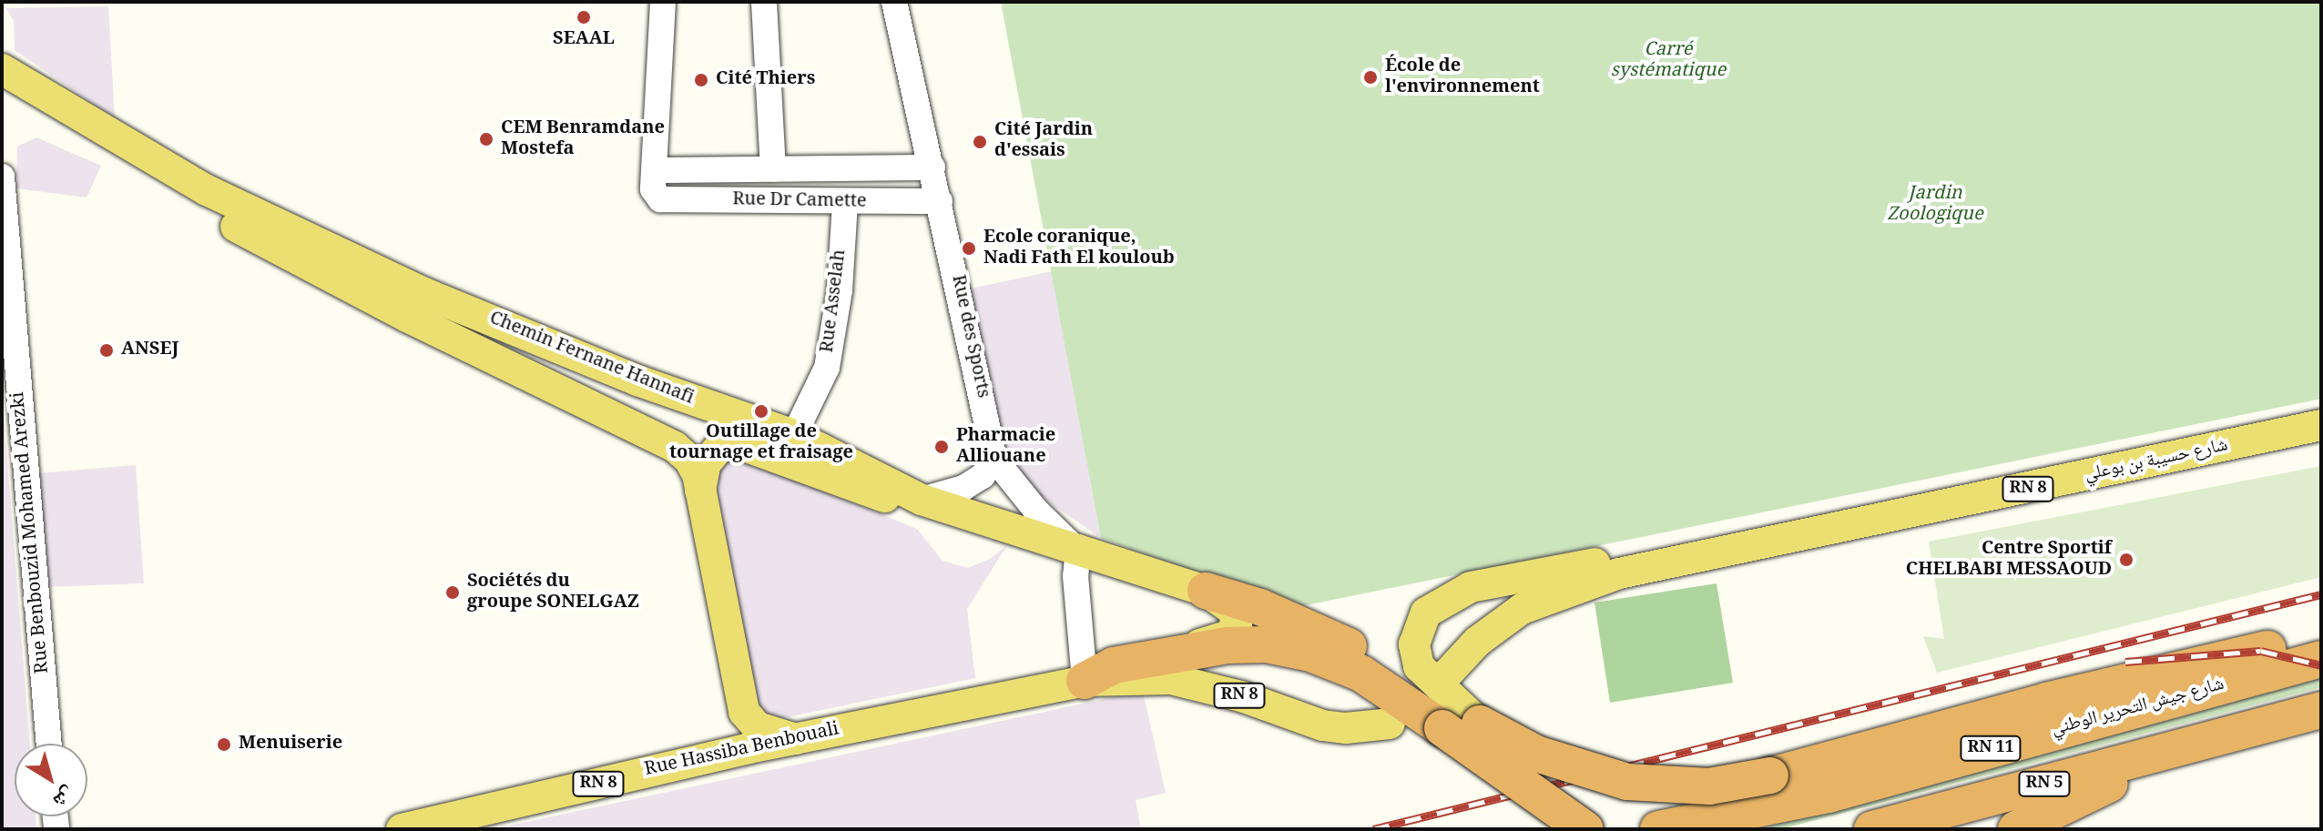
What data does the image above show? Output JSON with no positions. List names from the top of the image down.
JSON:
{
  "streets": {
    "highway": ["شارع جيش التحرير الوطني", "RN 11", "RN 5"],
    "main road": [
      "Chemin Fernane Hannafi",
      "شارع حسيبة بن بوعلي",
      "RN 8",
      "Rue Hassiba Benbouali"
    ],
    "street": [
      "Rue Dr Camette",
      "Rue Asselah",
      "Rue des Sports",
      "Rue Benbouzid Mohamed Arezki"
    ]
  },
  "crossings": [
    ["Rue Dr Camette", "Rue Asselah"],
    ["Rue Dr Camette", "Rue des Sports"],
    ["Rue Asselah", "Chemin Fernane Hannafi"],
    ["Chemin Fernane Hannafi", "Rue Hassiba Benbouali"],
    ["RN 8", "Rue Hassiba Benbouali"]
  ],
  "parks": ["Carré systématique", "Jardin Zoologique"],
  "places": [
    "SEAAL",
    "École de l'environnement",
    "Cité Thiers",
    "CEM Benramdane Mostefa",
    "Cité Jardin d'essais",
    "Ecole coranique, Nadi Fath El kouloub",
    "ANSEJ",
    "Outillage de tournage et fraisage",
    "Pharmacie Alliouane",
    "Centre Sportif CHELBABI MESSAOUD",
    "Sociétés du groupe SONELGAZ",
    "Menuiserie"
  ],
  "north": "bottom right"
}
